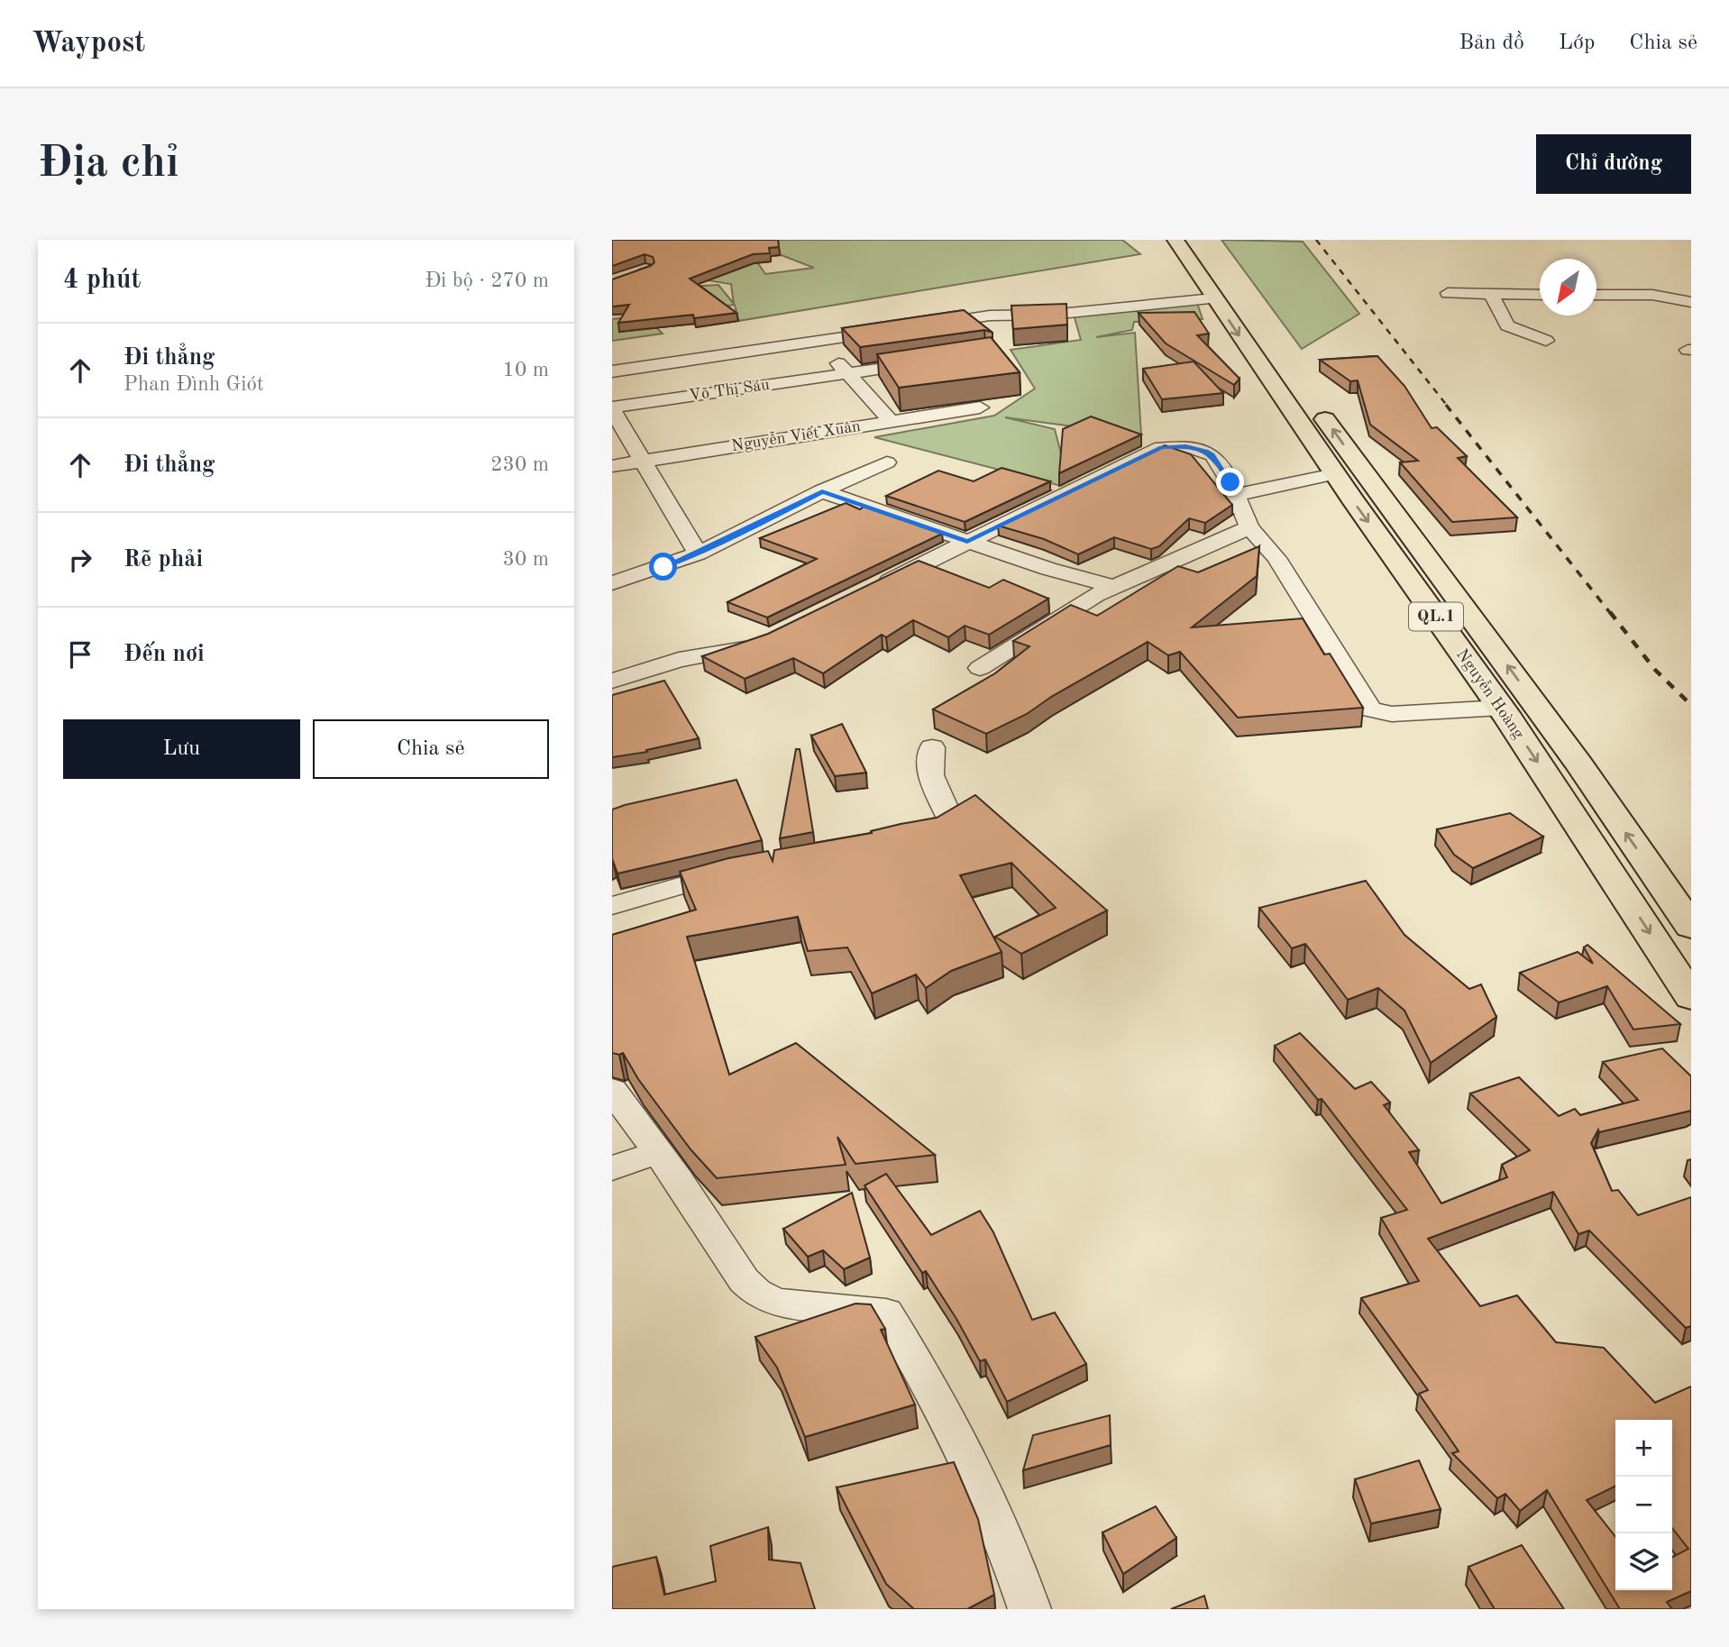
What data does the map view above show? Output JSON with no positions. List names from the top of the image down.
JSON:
{
  "streets": {
    "highway": ["QL.1", "Nguyễn Hoàng"],
    "street": ["Võ Thị Sáu", "Nguyễn Viết Xuân"]
  },
  "north": "bottom left",
  "page": {
    "header": "Waypost",
    "nav": ["Bản đồ", "Lớp", "Chia sẻ"],
    "buttons": [
      "Chỉ đường",
      ["Lưu", "Chia sẻ"]
    ],
    "title": "Địa chỉ",
    "heading": ["4 phút", "Đi bộ · 270 m"],
    "list": [
      ["Đi thẳng", "Phan Đình Giót", "10 m"],
      ["Đi thẳng", "230 m"],
      ["Rẽ phải", "30 m"],
      "Đến nơi"
    ],
    "map_buttons": ["+", "−"]
  }
}
